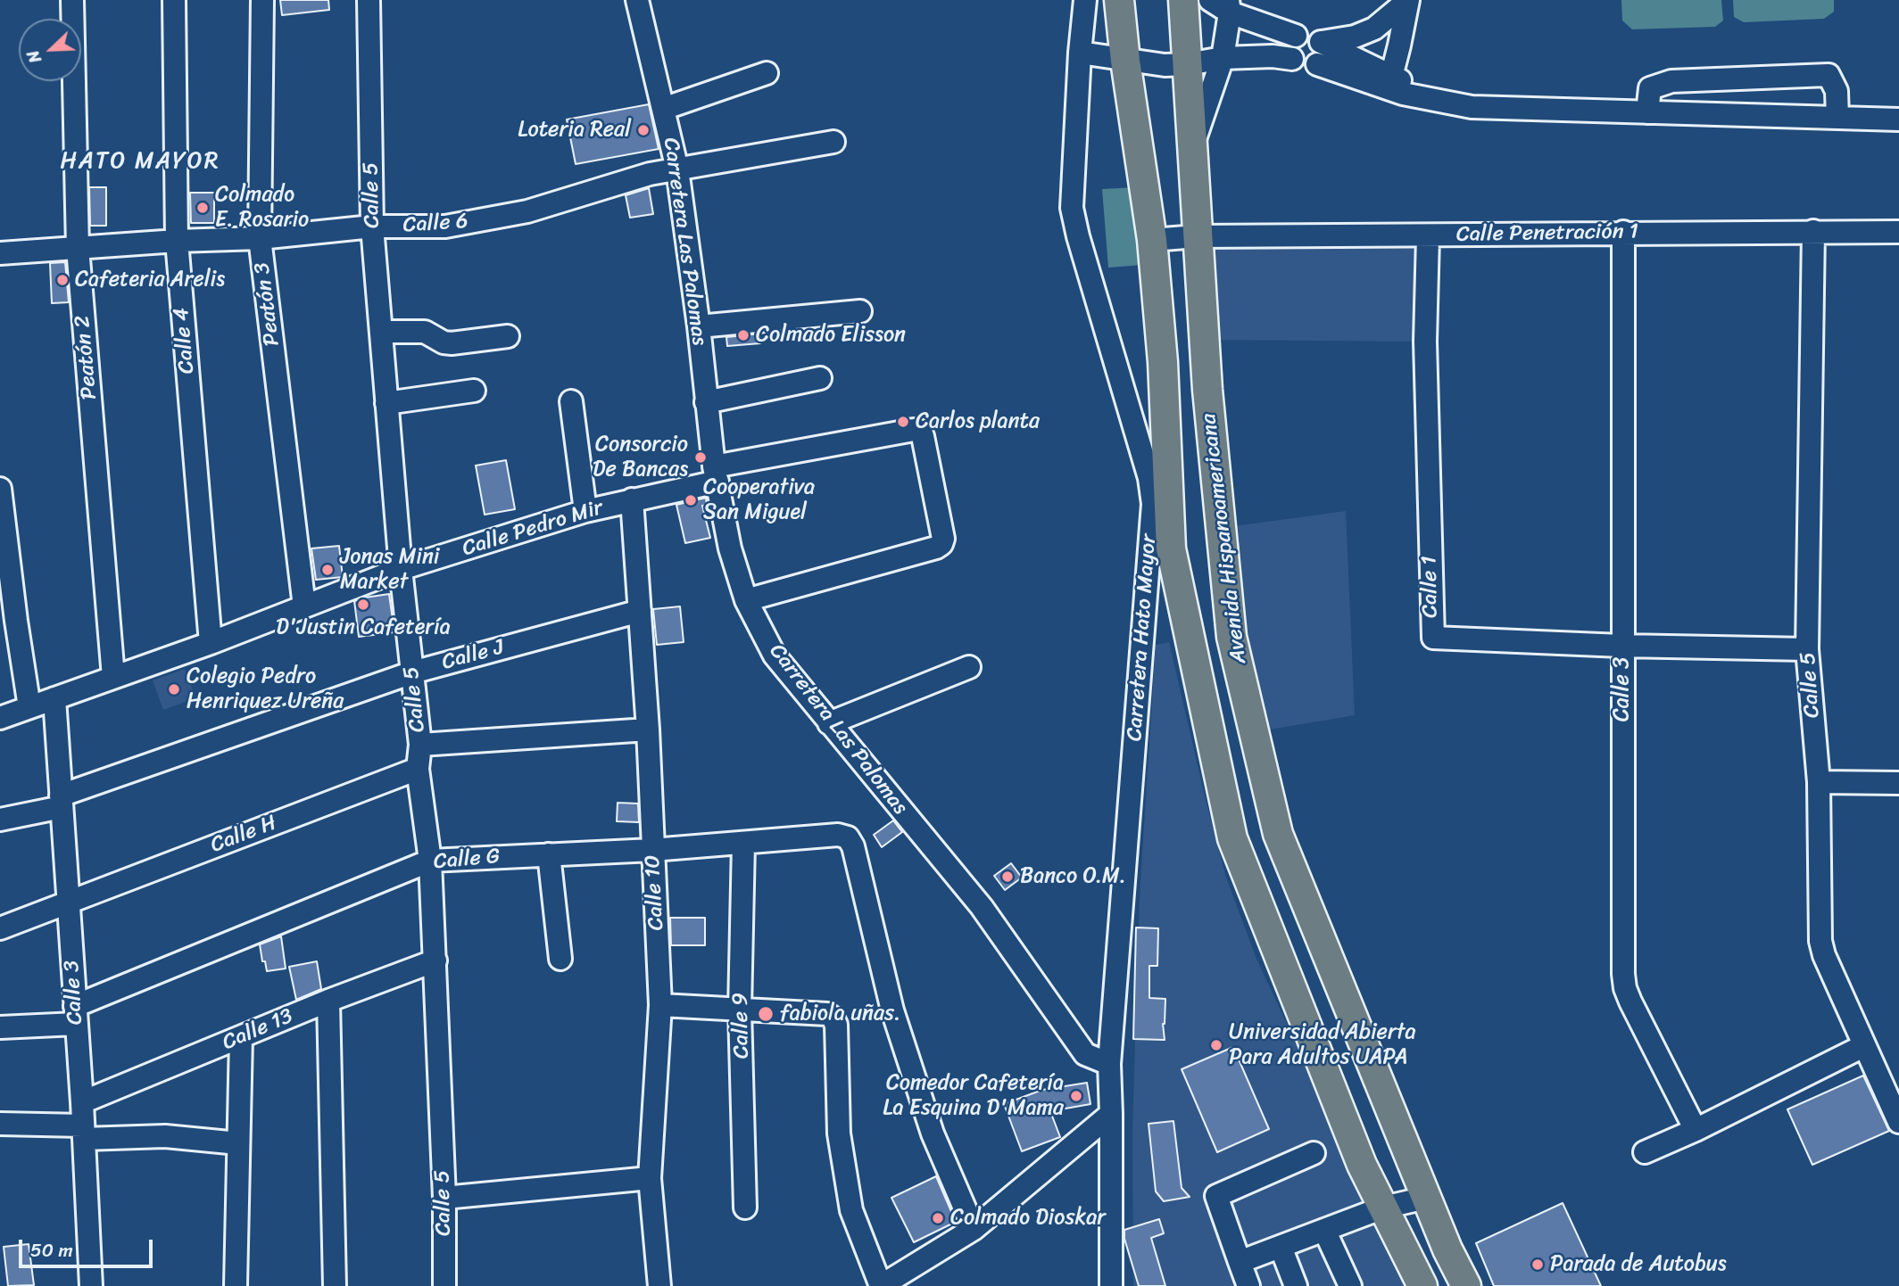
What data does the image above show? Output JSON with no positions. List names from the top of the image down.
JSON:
{
  "streets": {
    "main road": ["Avenida Hispanoamericana"],
    "street": [
      "Calle 5",
      "Calle 6",
      "Calle Penetración 1",
      "Carretera Las Palomas",
      "Peatón 3",
      "Calle 4",
      "Peatón 2",
      "Calle Pedro Mir",
      "Calle 1",
      "Carretera Hato Mayor",
      "Calle J",
      "Calle 3",
      "Calle H",
      "Calle G",
      "Calle 10",
      "Calle 9",
      "Calle 13"
    ]
  },
  "crossings": [
    ["Calle 5", "Calle 6"],
    ["Calle 5", "Calle Penetración 1"],
    ["Calle 5", "Calle Pedro Mir"],
    ["Calle 5", "Calle 1"],
    ["Calle 5", "Calle J"],
    ["Calle 5", "Calle H"],
    ["Calle 5", "Calle G"],
    ["Calle 5", "Calle 13"],
    ["Calle 6", "Carretera Las Palomas"],
    ["Calle 6", "Peatón 3"],
    ["Calle 6", "Calle 4"],
    ["Calle 6", "Peatón 2"],
    ["Calle Penetración 1", "Avenida Hispanoamericana"],
    ["Calle Penetración 1", "Calle 1"],
    ["Calle Penetración 1", "Calle 3"],
    ["Carretera Las Palomas", "Calle Pedro Mir"],
    ["Carretera Las Palomas", "Carretera Hato Mayor"],
    ["Peatón 3", "Calle Pedro Mir"],
    ["Calle 4", "Calle Pedro Mir"],
    ["Peatón 2", "Calle Pedro Mir"],
    ["Calle Pedro Mir", "Calle 3"],
    ["Calle Pedro Mir", "Calle 10"],
    ["Calle 1", "Calle 3"],
    ["Calle J", "Calle 3"],
    ["Calle J", "Calle 10"],
    ["Calle 3", "Calle H"],
    ["Calle 3", "Calle G"],
    ["Calle 3", "Calle 13"],
    ["Calle G", "Calle 10"],
    ["Calle G", "Calle 9"]
  ],
  "districts": ["HATO MAYOR"],
  "places": [
    "Loteria Real",
    "Colmado E. Rosario",
    "Cafeteria Arelis",
    "Colmado Elisson",
    "Carlos planta",
    "Consorcio De Bancas",
    "Cooperativa San Miguel",
    "Jonas Mini Market",
    "D'Justin Cafetería",
    "Colegio Pedro Henriquez Ureña",
    "Banco O.M.",
    "fabiola uñas.",
    "Universidad Abierta Para Adultos UAPA",
    "Comedor Cafetería La Esquina D'Mama",
    "Colmado Dioskar",
    "Parada de Autobus"
  ],
  "scale_bar": "50 m",
  "north": "bottom left"
}
